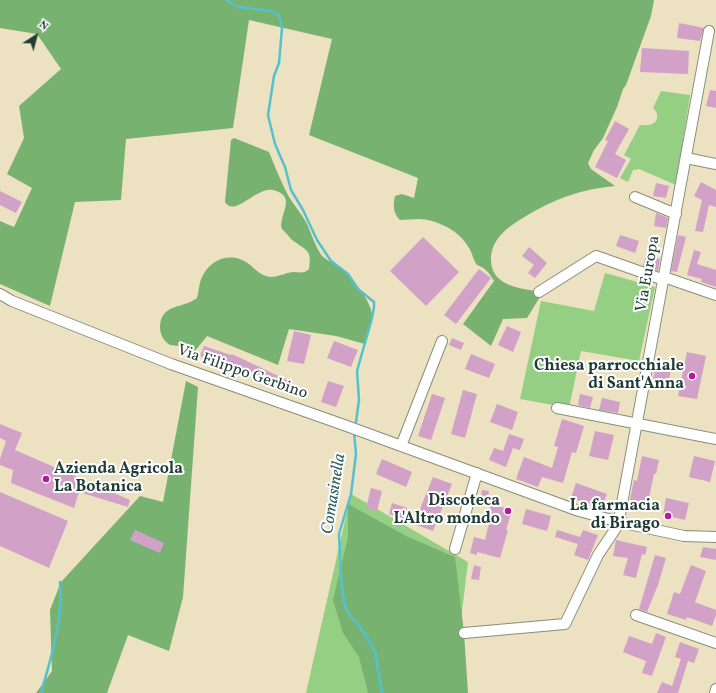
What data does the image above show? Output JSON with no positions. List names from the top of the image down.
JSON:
{
  "streets": {
    "street": ["Via Europa", "Via Filippo Gerbino"]
  },
  "crossings": [
    ["Via Europa", "Via Filippo Gerbino"]
  ],
  "water": ["Comasinella"],
  "places": [
    "Chiesa parrocchiale di Sant'Anna",
    "Azienda Agricola La Botanica",
    "Discoteca L'Altro mondo",
    "La farmacia di Birago"
  ],
  "north": "top right"
}
